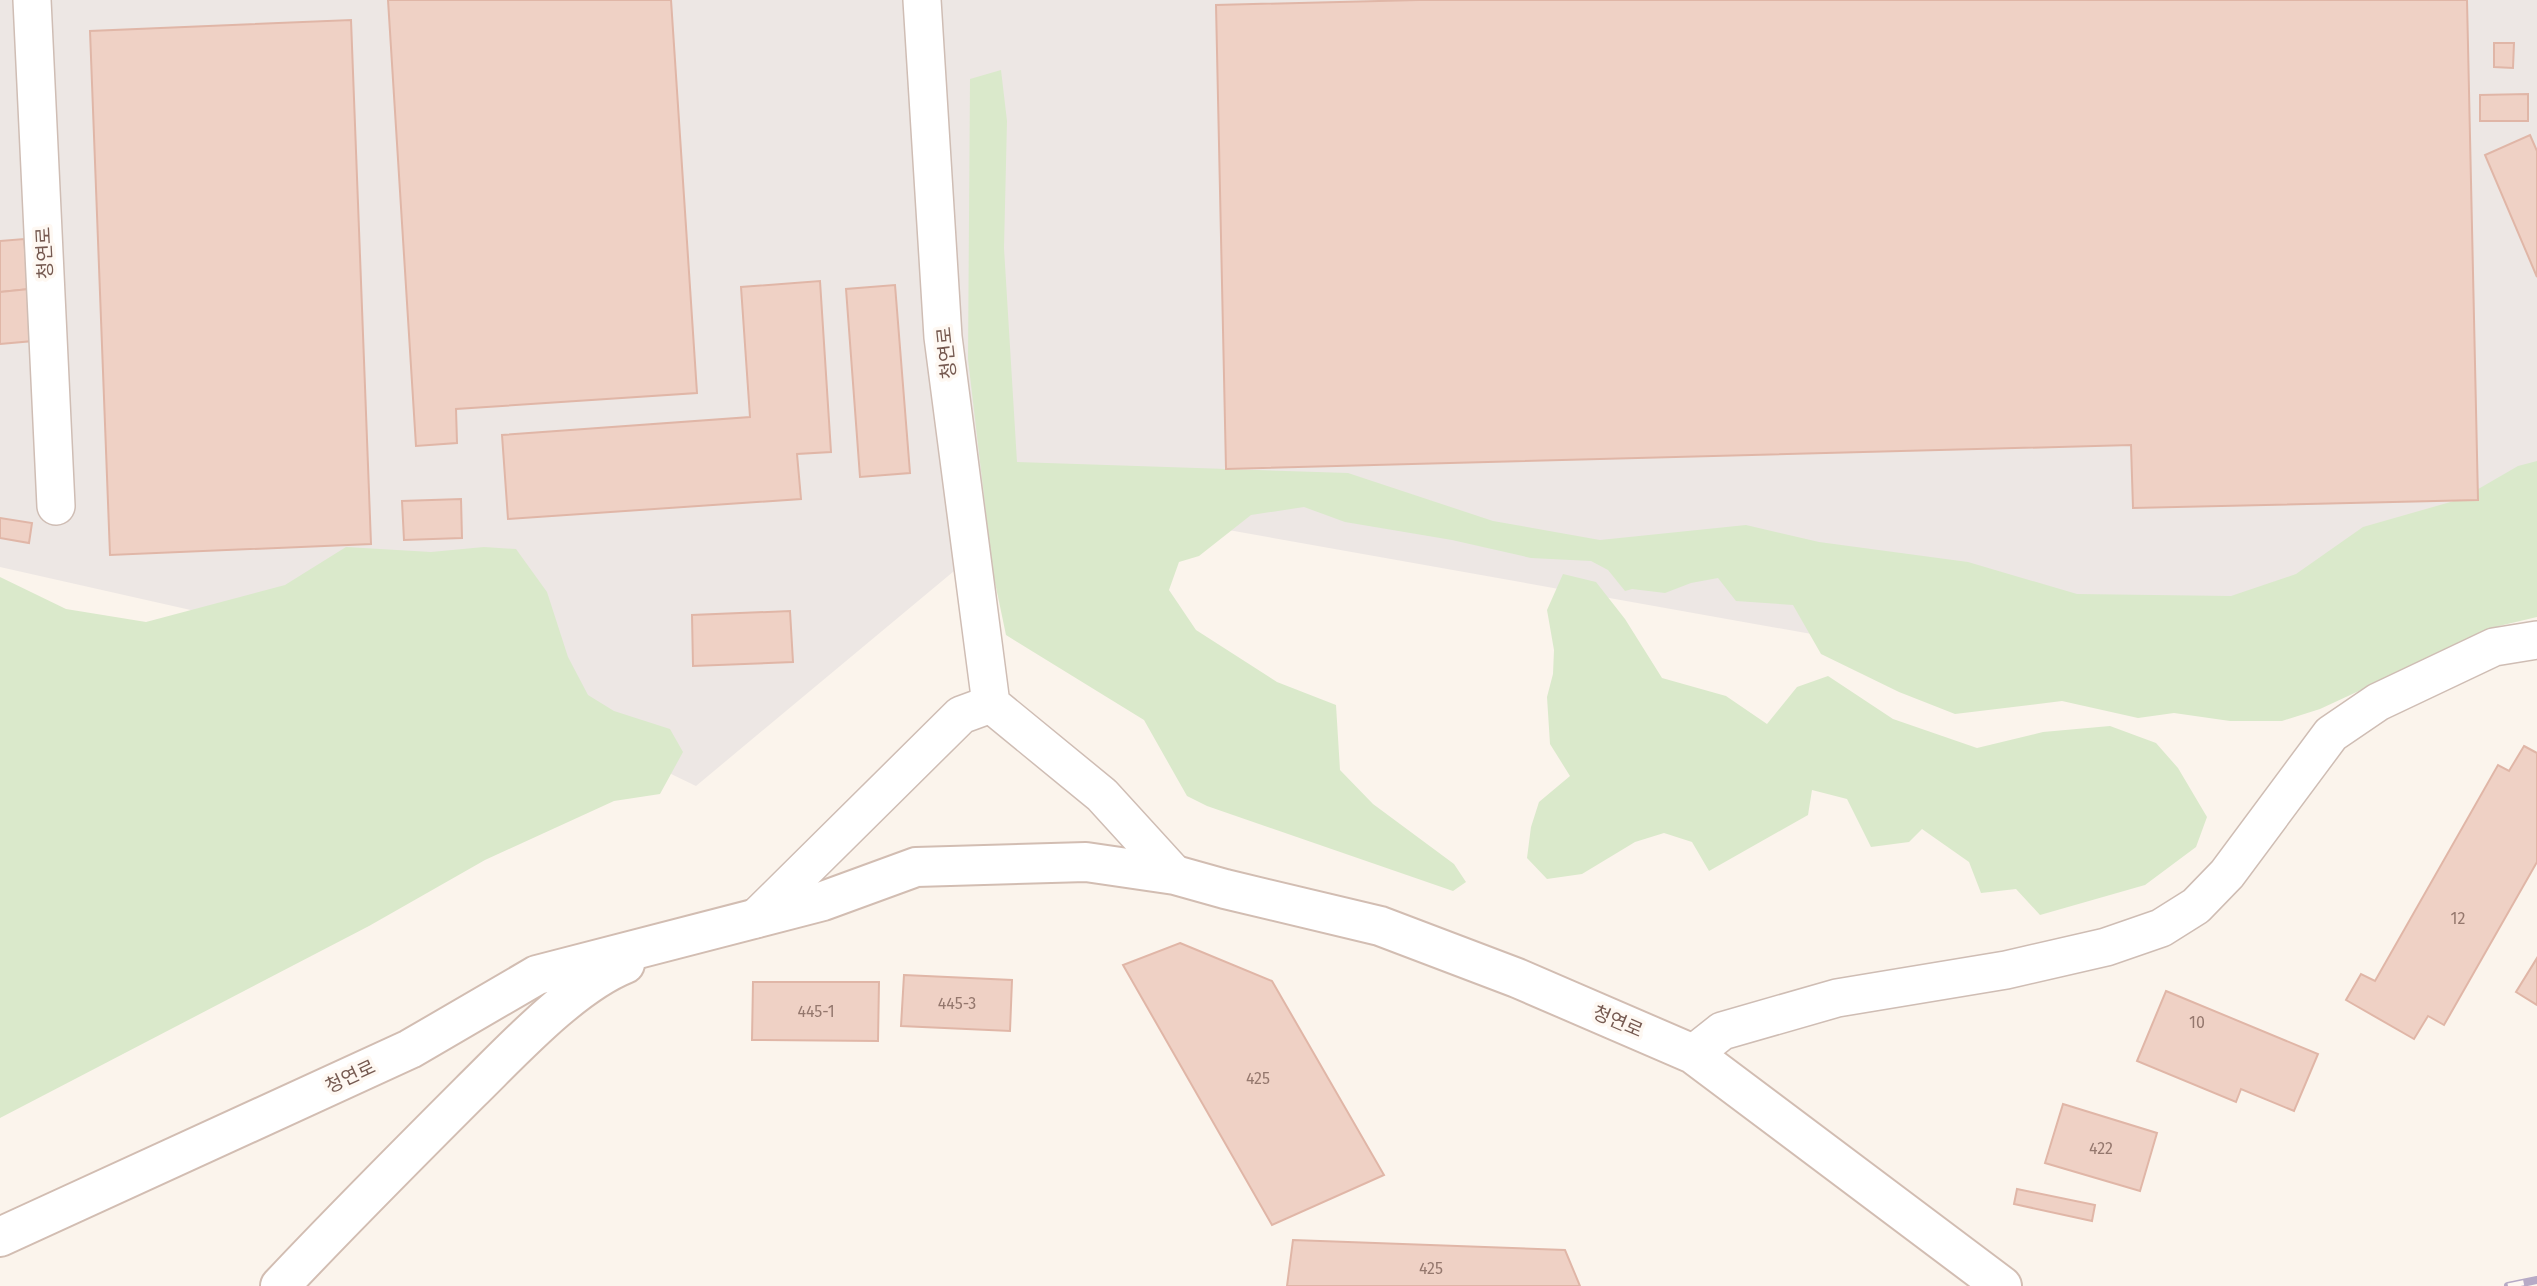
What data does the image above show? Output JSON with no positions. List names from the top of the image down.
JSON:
{
  "streets": {
    "main road": ["청연로"]
  },
  "house_numbers": [
    "12",
    "445-3",
    "445-1",
    "10",
    "425",
    "422",
    "425"
  ]
}
